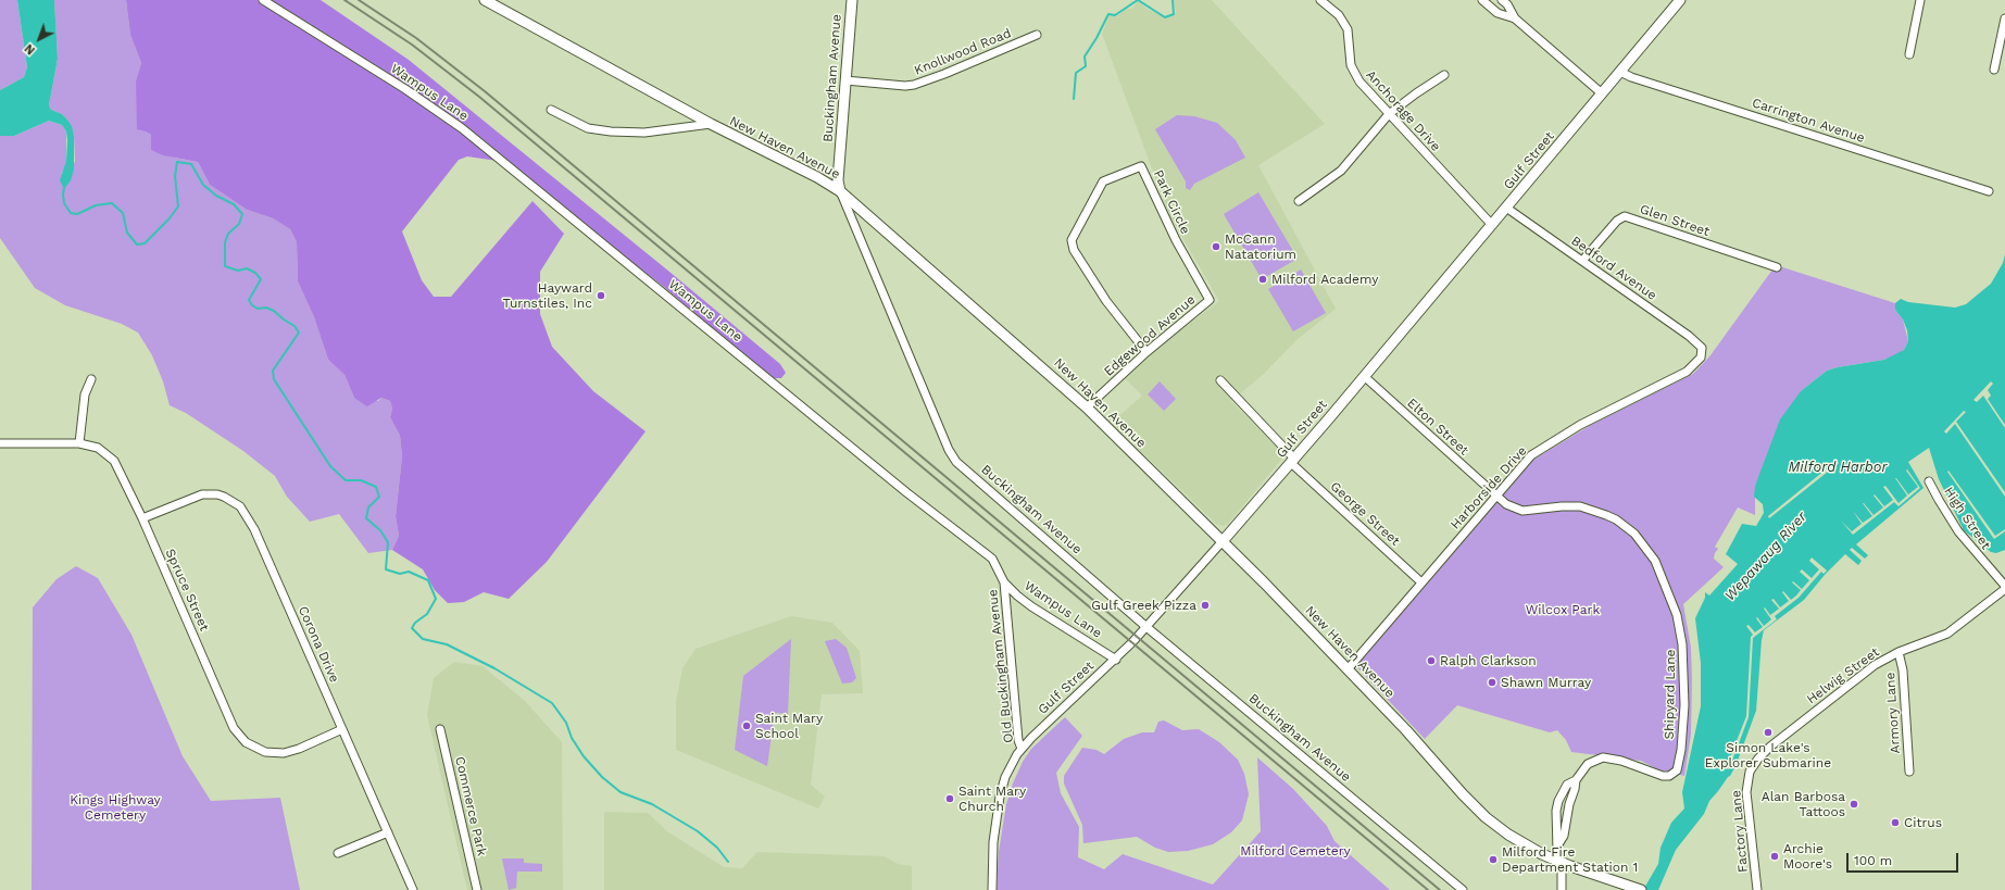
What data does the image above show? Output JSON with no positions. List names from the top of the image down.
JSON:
{
  "streets": {
    "main road": ["Buckingham Avenue", "New Haven Avenue", "Gulf Street"],
    "street": [
      "Knollwood Road",
      "Wampus Lane",
      "Anchorage Drive",
      "Carrington Avenue",
      "Park Circle",
      "Glen Street",
      "Bedford Avenue",
      "Edgewood Avenue",
      "Elton Street",
      "Harborside Drive",
      "George Street",
      "High Street",
      "Spruce Street",
      "Corona Drive",
      "Old Buckingham Avenue",
      "Helwig Street",
      "Shipyard Lane",
      "Armory Lane",
      "Commerce Park",
      "Factory Lane"
    ]
  },
  "crossings": [
    ["Knollwood Road", "Buckingham Avenue"],
    ["Buckingham Avenue", "New Haven Avenue"],
    ["Buckingham Avenue", "Gulf Street"],
    ["Wampus Lane", "Gulf Street"],
    ["Wampus Lane", "Old Buckingham Avenue"],
    ["Anchorage Drive", "Gulf Street"],
    ["Carrington Avenue", "Gulf Street"],
    ["New Haven Avenue", "Gulf Street"],
    ["New Haven Avenue", "Edgewood Avenue"],
    ["New Haven Avenue", "Harborside Drive"],
    ["New Haven Avenue", "Shipyard Lane"],
    ["Gulf Street", "Bedford Avenue"],
    ["Gulf Street", "Elton Street"],
    ["Gulf Street", "George Street"],
    ["Gulf Street", "Old Buckingham Avenue"],
    ["Park Circle", "Edgewood Avenue"],
    ["Glen Street", "Bedford Avenue"],
    ["Bedford Avenue", "Harborside Drive"],
    ["Elton Street", "Harborside Drive"],
    ["Elton Street", "Shipyard Lane"],
    ["Harborside Drive", "George Street"],
    ["Harborside Drive", "Shipyard Lane"],
    ["High Street", "Helwig Street"],
    ["Spruce Street", "Corona Drive"],
    ["Helwig Street", "Armory Lane"],
    ["Helwig Street", "Factory Lane"]
  ],
  "water": ["Milford Harbor", "Wepawaug River"],
  "parks": ["Wilcox Park", "Kings Highway Cemetery", "Milford Cemetery"],
  "places": [
    "McCann Natatorium",
    "Milford Academy",
    "Hayward Turnstiles, Inc",
    "Gulf Greek Pizza",
    "Ralph Clarkson",
    "Shawn Murray",
    "Saint Mary School",
    "Simon Lake's Explorer Submarine",
    "Saint Mary Church",
    "Alan Barbosa Tattoos",
    "Citrus",
    "Archie Moore's",
    "Milford Fire Department Station 1"
  ],
  "scale_bar": "100 m",
  "north": "bottom left"
}
